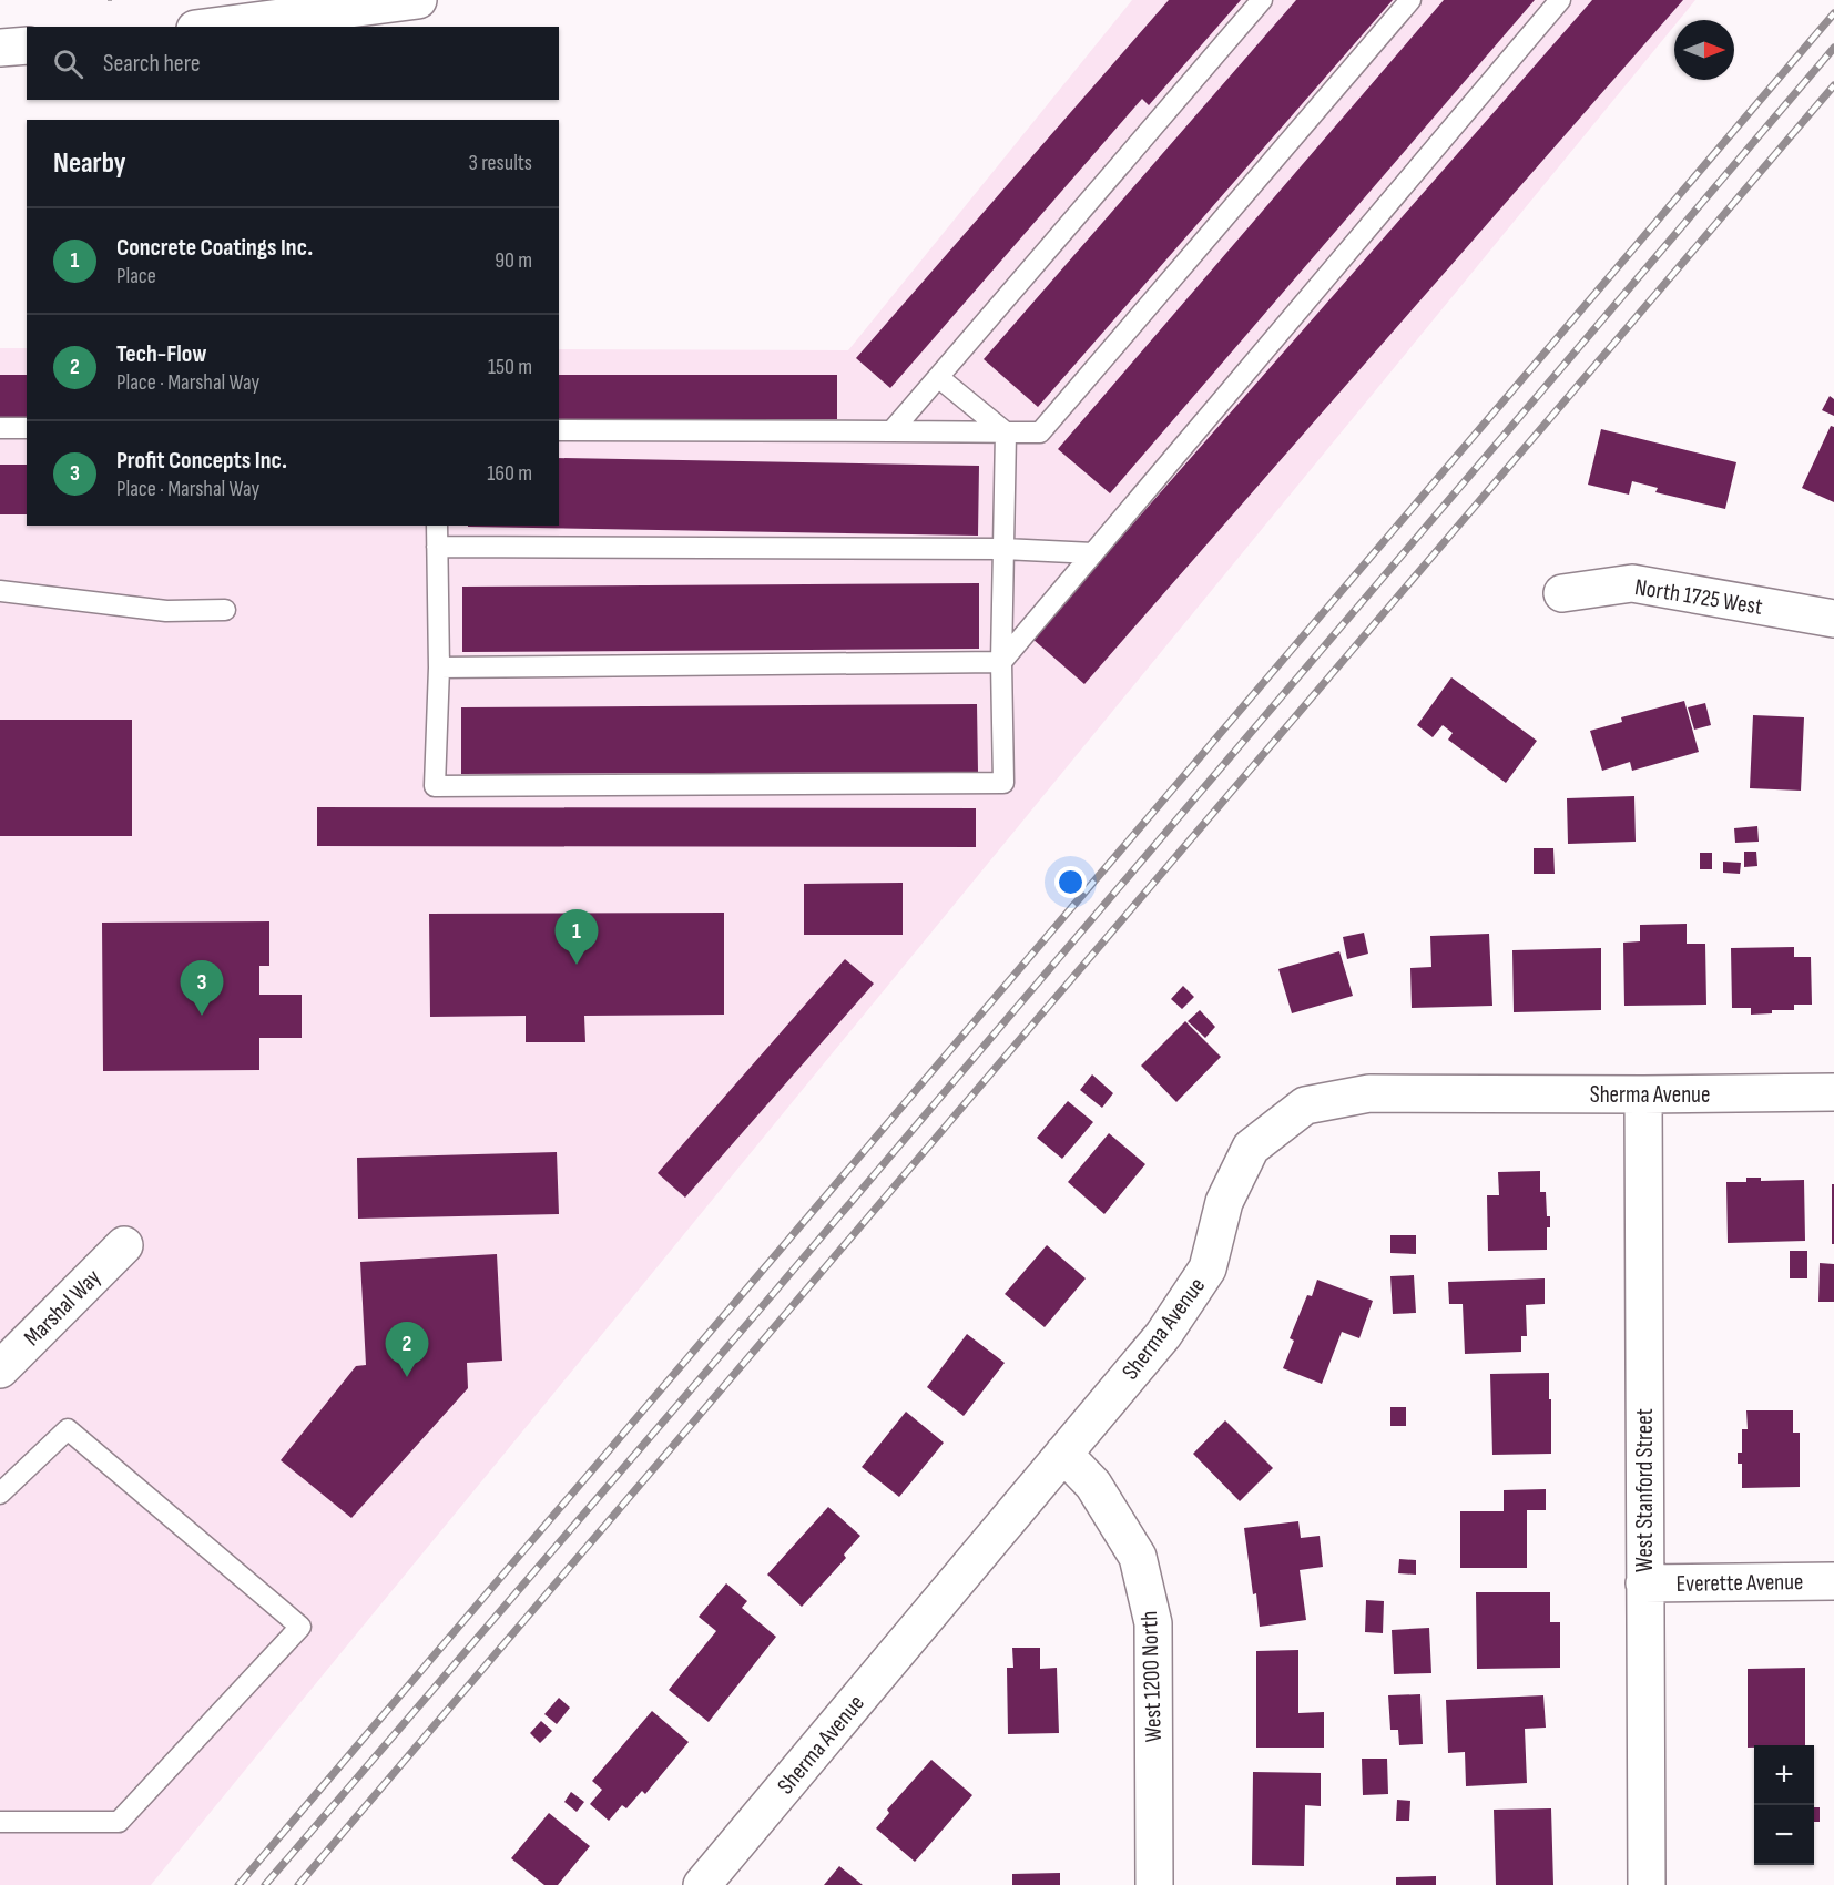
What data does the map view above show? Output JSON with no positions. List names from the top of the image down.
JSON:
{
  "streets": {
    "street": [
      "North 1725 West",
      "Sherma Avenue",
      "Marshal Way",
      "West Stanford Street",
      "Everette Avenue",
      "West 1200 North"
    ]
  },
  "crossings": [
    ["Sherma Avenue", "West Stanford Street"],
    ["Sherma Avenue", "West 1200 North"],
    ["West Stanford Street", "Everette Avenue"]
  ],
  "north": "right",
  "page": {
    "search": "Search here",
    "heading": ["Nearby", "3 results"],
    "list": [
      {
        "mark": "1",
        "name": "Concrete Coatings Inc.",
        "note": "Place",
        "value": "90 m"
      },
      {
        "mark": "2",
        "name": "Tech-Flow",
        "note": "Place · Marshal Way",
        "value": "150 m"
      },
      {
        "mark": "3",
        "name": "Profit Concepts Inc.",
        "note": "Place · Marshal Way",
        "value": "160 m"
      }
    ],
    "pins": ["1", "3", "2"],
    "map_buttons": ["+", "−"]
  }
}
